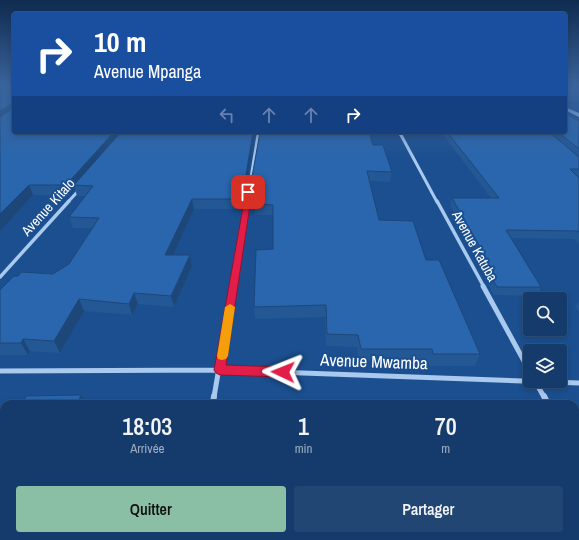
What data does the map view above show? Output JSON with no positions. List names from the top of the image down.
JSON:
{
  "streets": {
    "street": ["Avenue Kitalo", "Avenue Katuba", "Avenue Mwamba"]
  },
  "page": {
    "turn": ["10 m", "Avenue Mpanga"],
    "eta": [
      "18:03",
      "Arrivée",
      "1",
      "min",
      "70",
      "m"
    ],
    "buttons": ["Quitter", "Partager"]
  }
}
